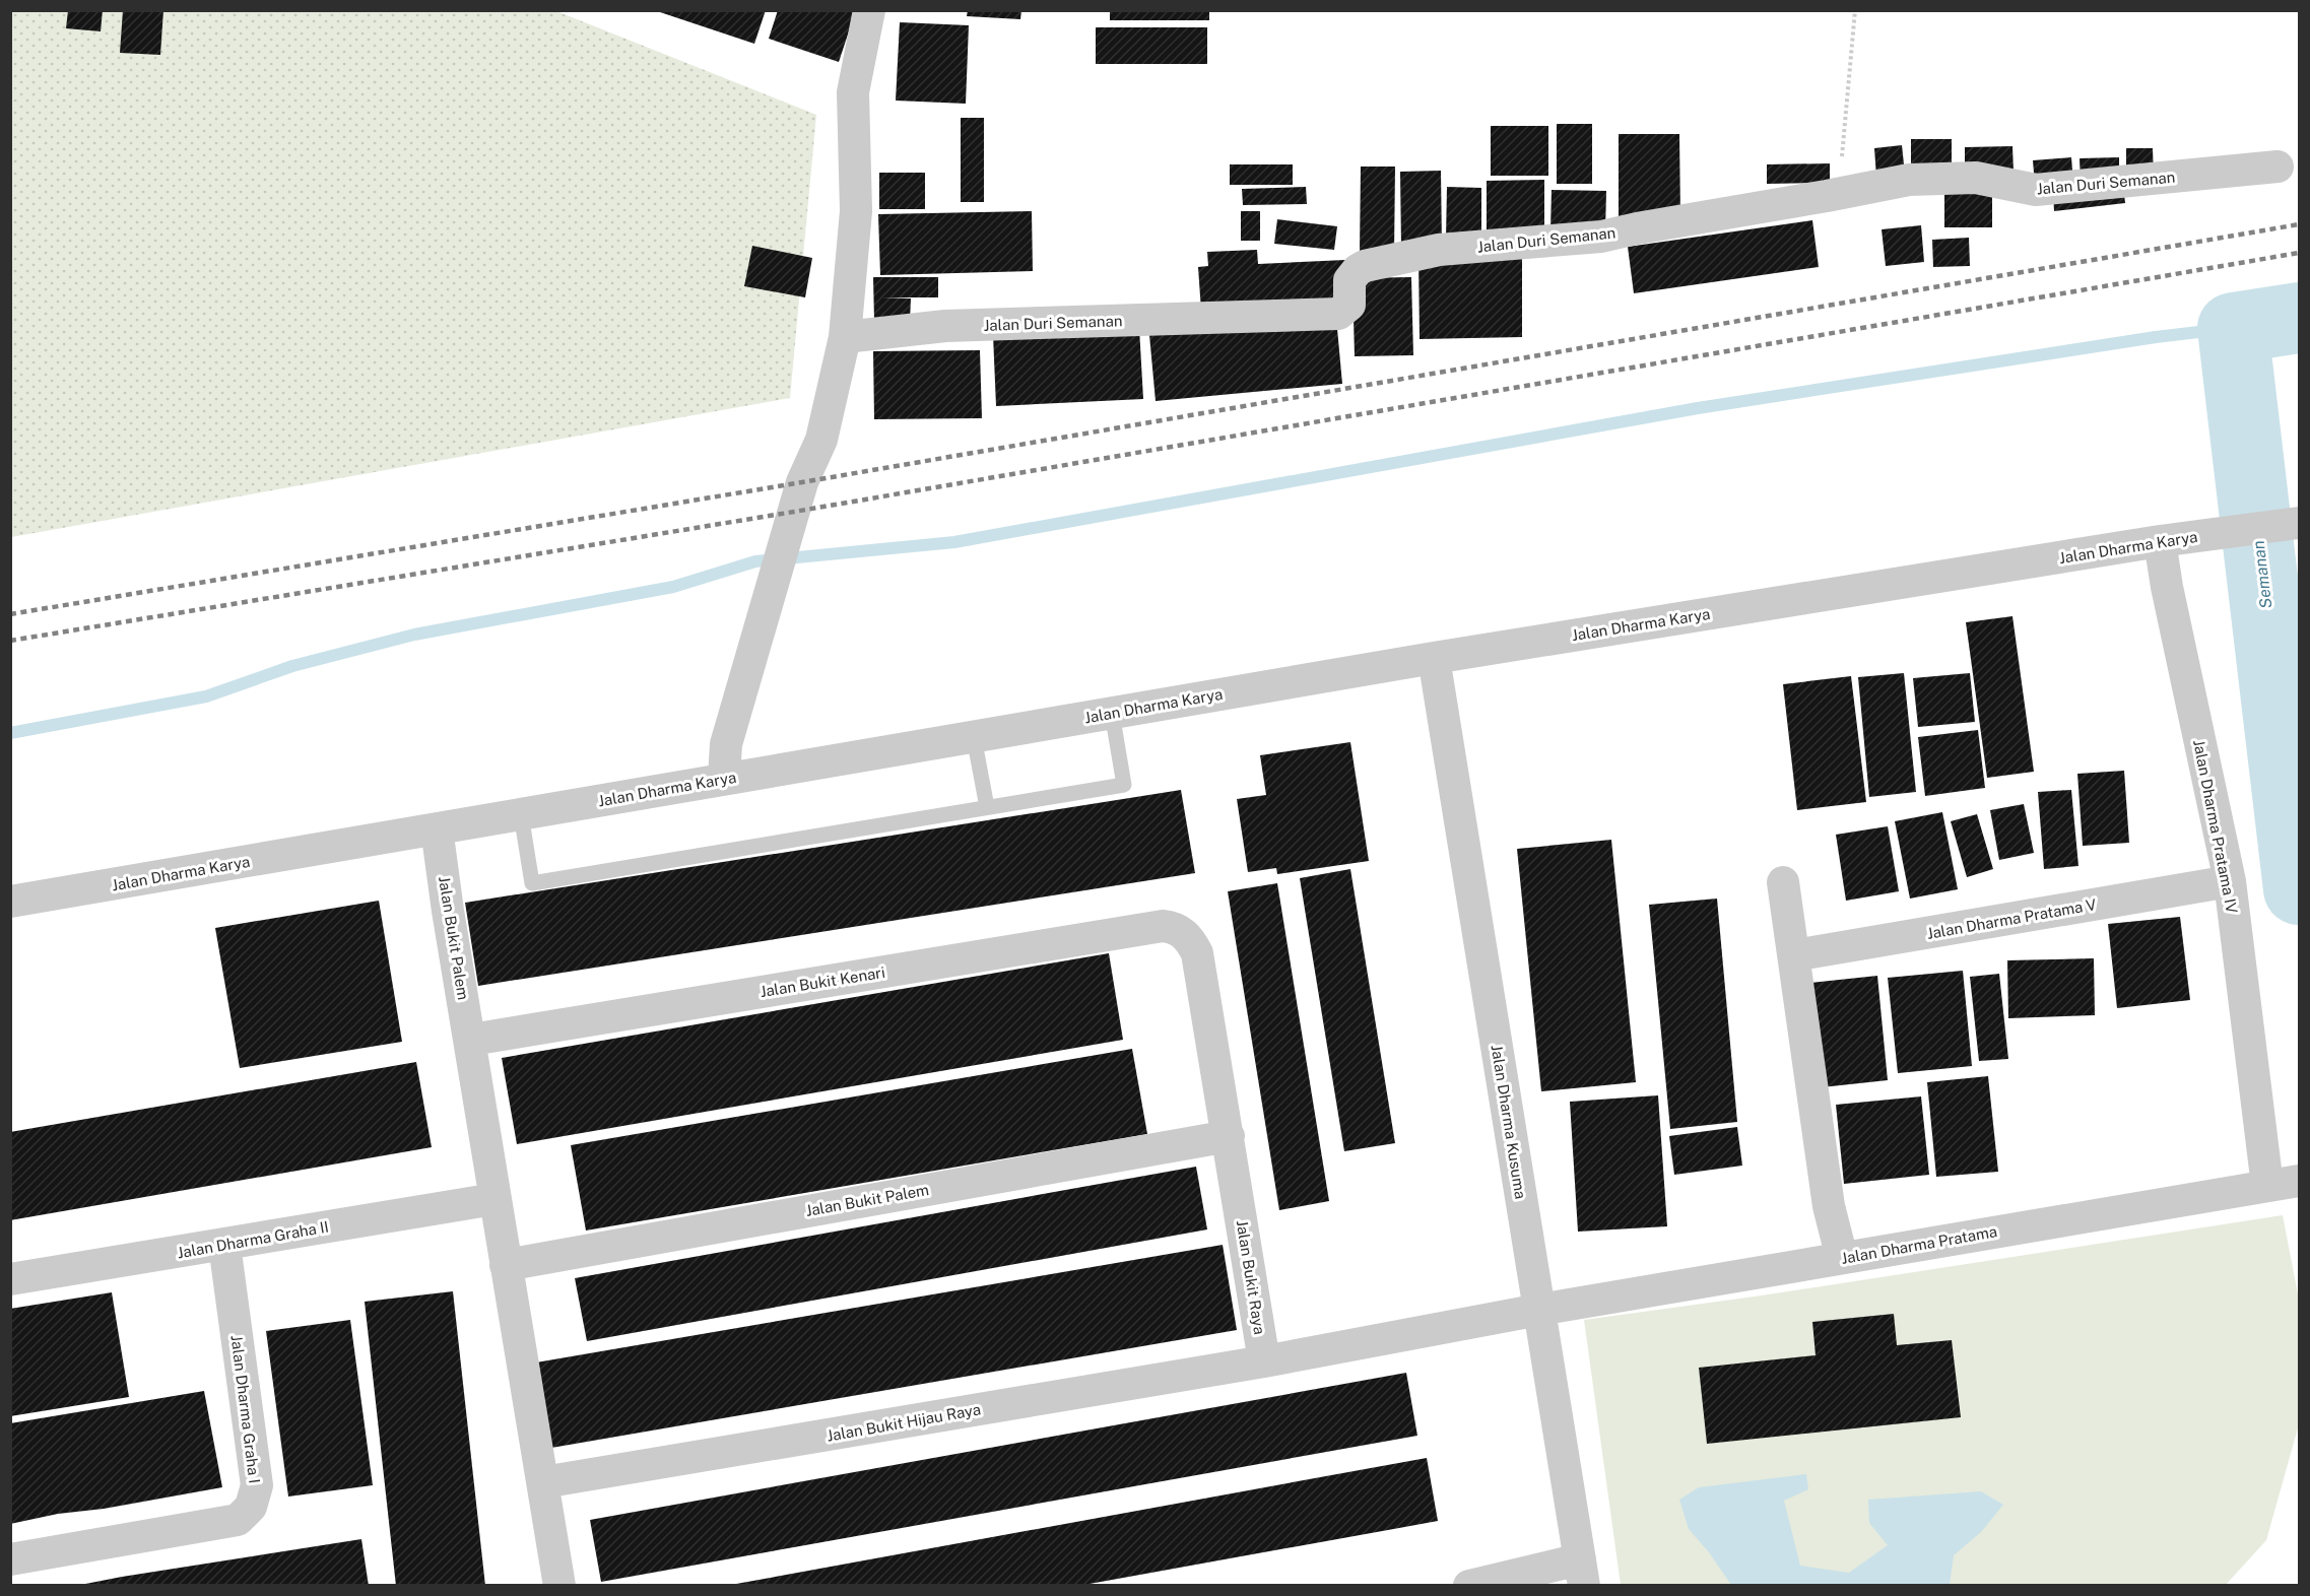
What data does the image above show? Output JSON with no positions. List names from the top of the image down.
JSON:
{
  "streets": {
    "street": [
      "Jalan Duri Semanan",
      "Jalan Dharma Karya",
      "Jalan Dharma Pratama IV",
      "Jalan Dharma Pratama V",
      "Jalan Bukit Palem",
      "Jalan Bukit Kenari",
      "Jalan Dharma Kusuma",
      "Jalan Dharma Graha II",
      "Jalan Dharma Pratama",
      "Jalan Bukit Raya",
      "Jalan Dharma Graha I",
      "Jalan Bukit Hijau Raya"
    ]
  },
  "crossings": [
    ["Jalan Dharma Karya", "Jalan Dharma Pratama IV"],
    ["Jalan Dharma Karya", "Jalan Bukit Palem"],
    ["Jalan Dharma Karya", "Jalan Dharma Kusuma"],
    ["Jalan Dharma Pratama IV", "Jalan Dharma Pratama V"],
    ["Jalan Dharma Pratama IV", "Jalan Dharma Pratama"],
    ["Jalan Bukit Palem", "Jalan Bukit Kenari"],
    ["Jalan Bukit Palem", "Jalan Dharma Graha II"],
    ["Jalan Bukit Palem", "Jalan Bukit Raya"],
    ["Jalan Bukit Palem", "Jalan Bukit Hijau Raya"],
    ["Jalan Bukit Kenari", "Jalan Bukit Raya"],
    ["Jalan Dharma Kusuma", "Jalan Dharma Pratama"],
    ["Jalan Dharma Graha II", "Jalan Dharma Graha I"],
    ["Jalan Bukit Raya", "Jalan Bukit Hijau Raya"]
  ],
  "water": ["Semanan"]
}
